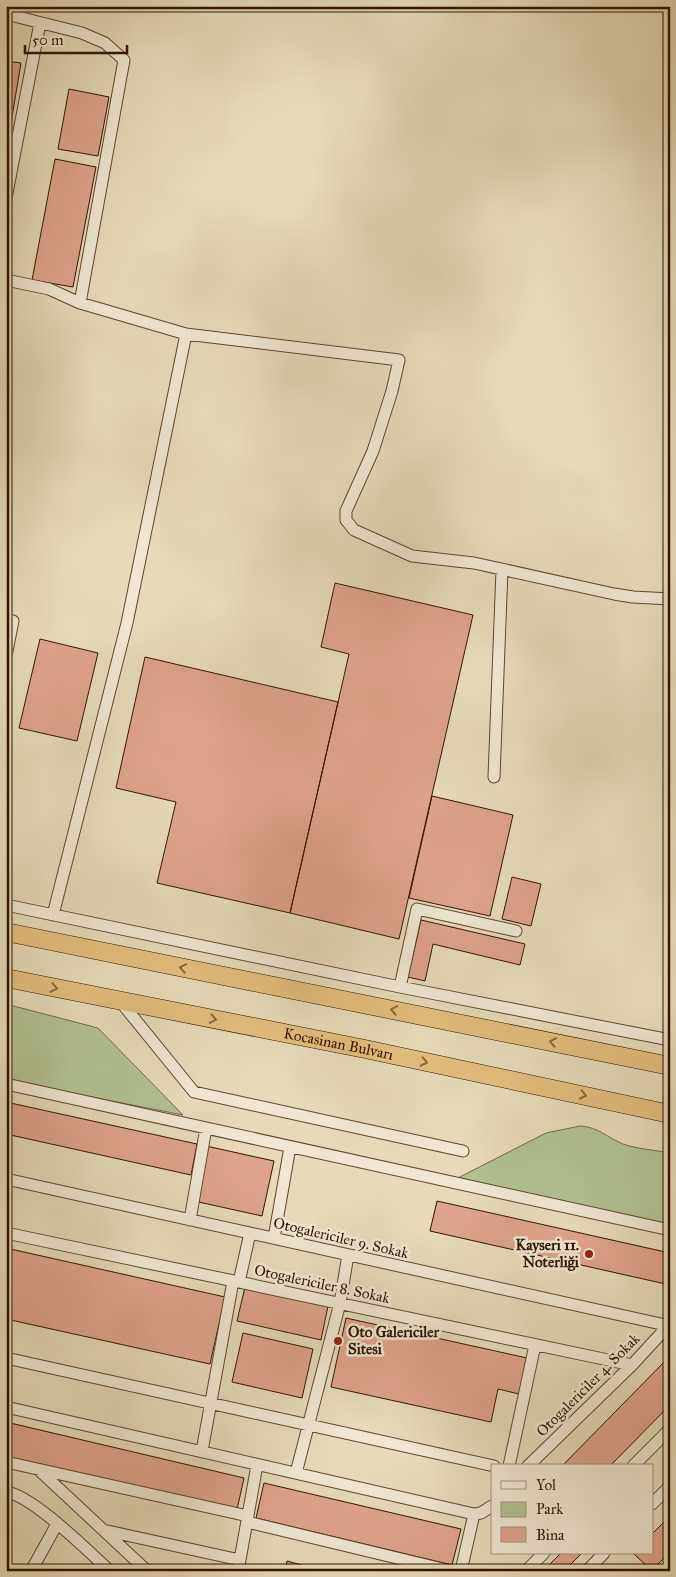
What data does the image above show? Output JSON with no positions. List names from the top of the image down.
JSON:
{
  "streets": {
    "highway": ["Kocasinan Bulvarı"],
    "street": ["Otogalericiler 9. Sokak", "Otogalericiler 8. Sokak", "Otogalericiler 4. Sokak"]
  },
  "crossings": [
    ["Otogalericiler 9. Sokak", "Otogalericiler 4. Sokak"],
    ["Otogalericiler 8. Sokak", "Otogalericiler 4. Sokak"]
  ],
  "places": ["Kayseri 11. Noterliği", "Oto Galericiler Sitesi"],
  "legend": ["Yol", "Park", "Bina"],
  "scale_bar": "50 m"
}
